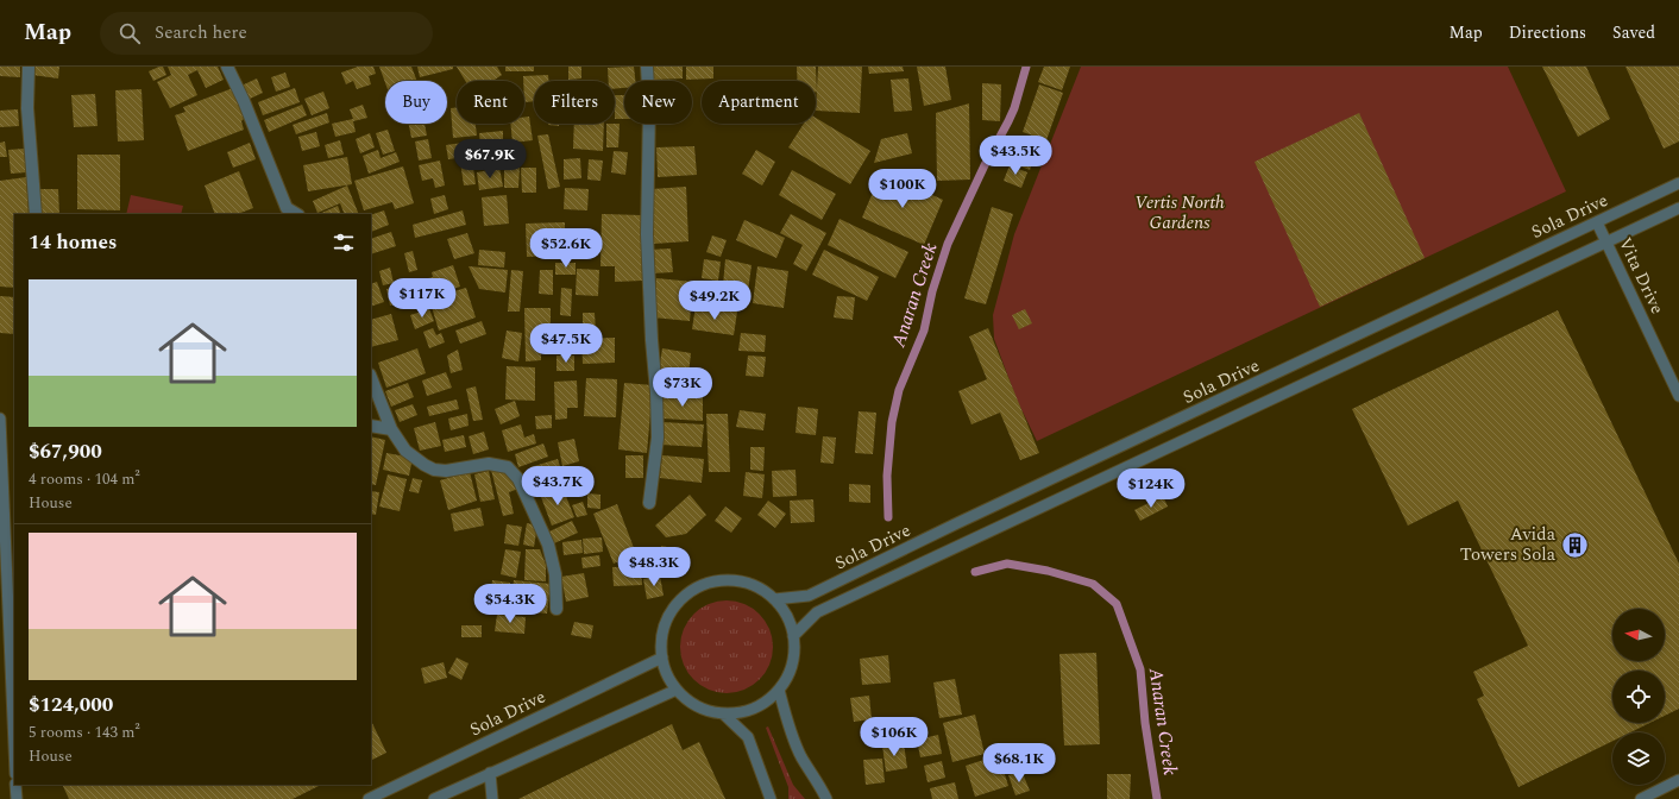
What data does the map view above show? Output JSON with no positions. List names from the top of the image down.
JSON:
{
  "streets": {
    "lane": ["Sola Drive", "Vita Drive"]
  },
  "crossings": [
    ["Sola Drive", "Vita Drive"]
  ],
  "water": ["Anaran Creek"],
  "parks": ["Vertis North Gardens"],
  "places": {
    "building": ["Avida Towers Sola"]
  },
  "north": "left",
  "page": {
    "header": "Map",
    "search": "Search here",
    "nav": ["Map", "Directions", "Saved"],
    "chip": [
      "Buy",
      "Rent",
      "Filters",
      "New",
      "Apartment"
    ],
    "price": [
      "$43.5K",
      "$67.9K",
      "$100K",
      "$52.6K",
      "$117K",
      "$49.2K",
      "$47.5K",
      "$73K",
      "$43.7K",
      "$124K",
      "$48.3K",
      "$54.3K",
      "$106K",
      "$68.1K"
    ],
    "heading": "14 homes",
    "list": [
      {
        "name": "$67,900",
        "note": "4 rooms · 104 m² · House"
      },
      {
        "name": "$124,000",
        "note": "5 rooms · 143 m² · House"
      }
    ]
  }
}
